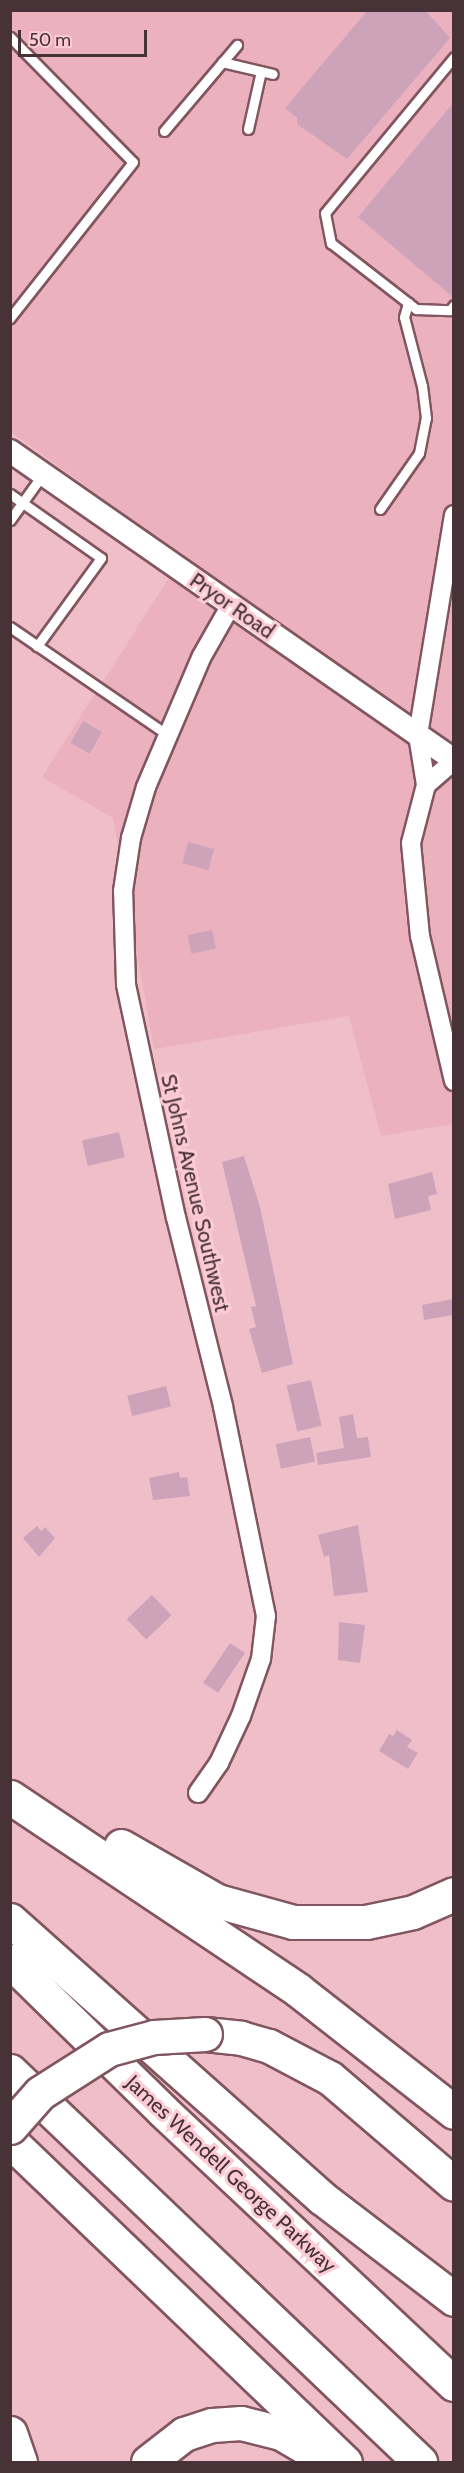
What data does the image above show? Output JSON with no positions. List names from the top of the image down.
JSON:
{
  "streets": {
    "highway": ["James Wendell George Parkway"],
    "street": ["Pryor Road", "St Johns Avenue Southwest"]
  },
  "crossings": [
    ["Pryor Road", "St Johns Avenue Southwest"]
  ],
  "scale_bar": "50 m"
}
